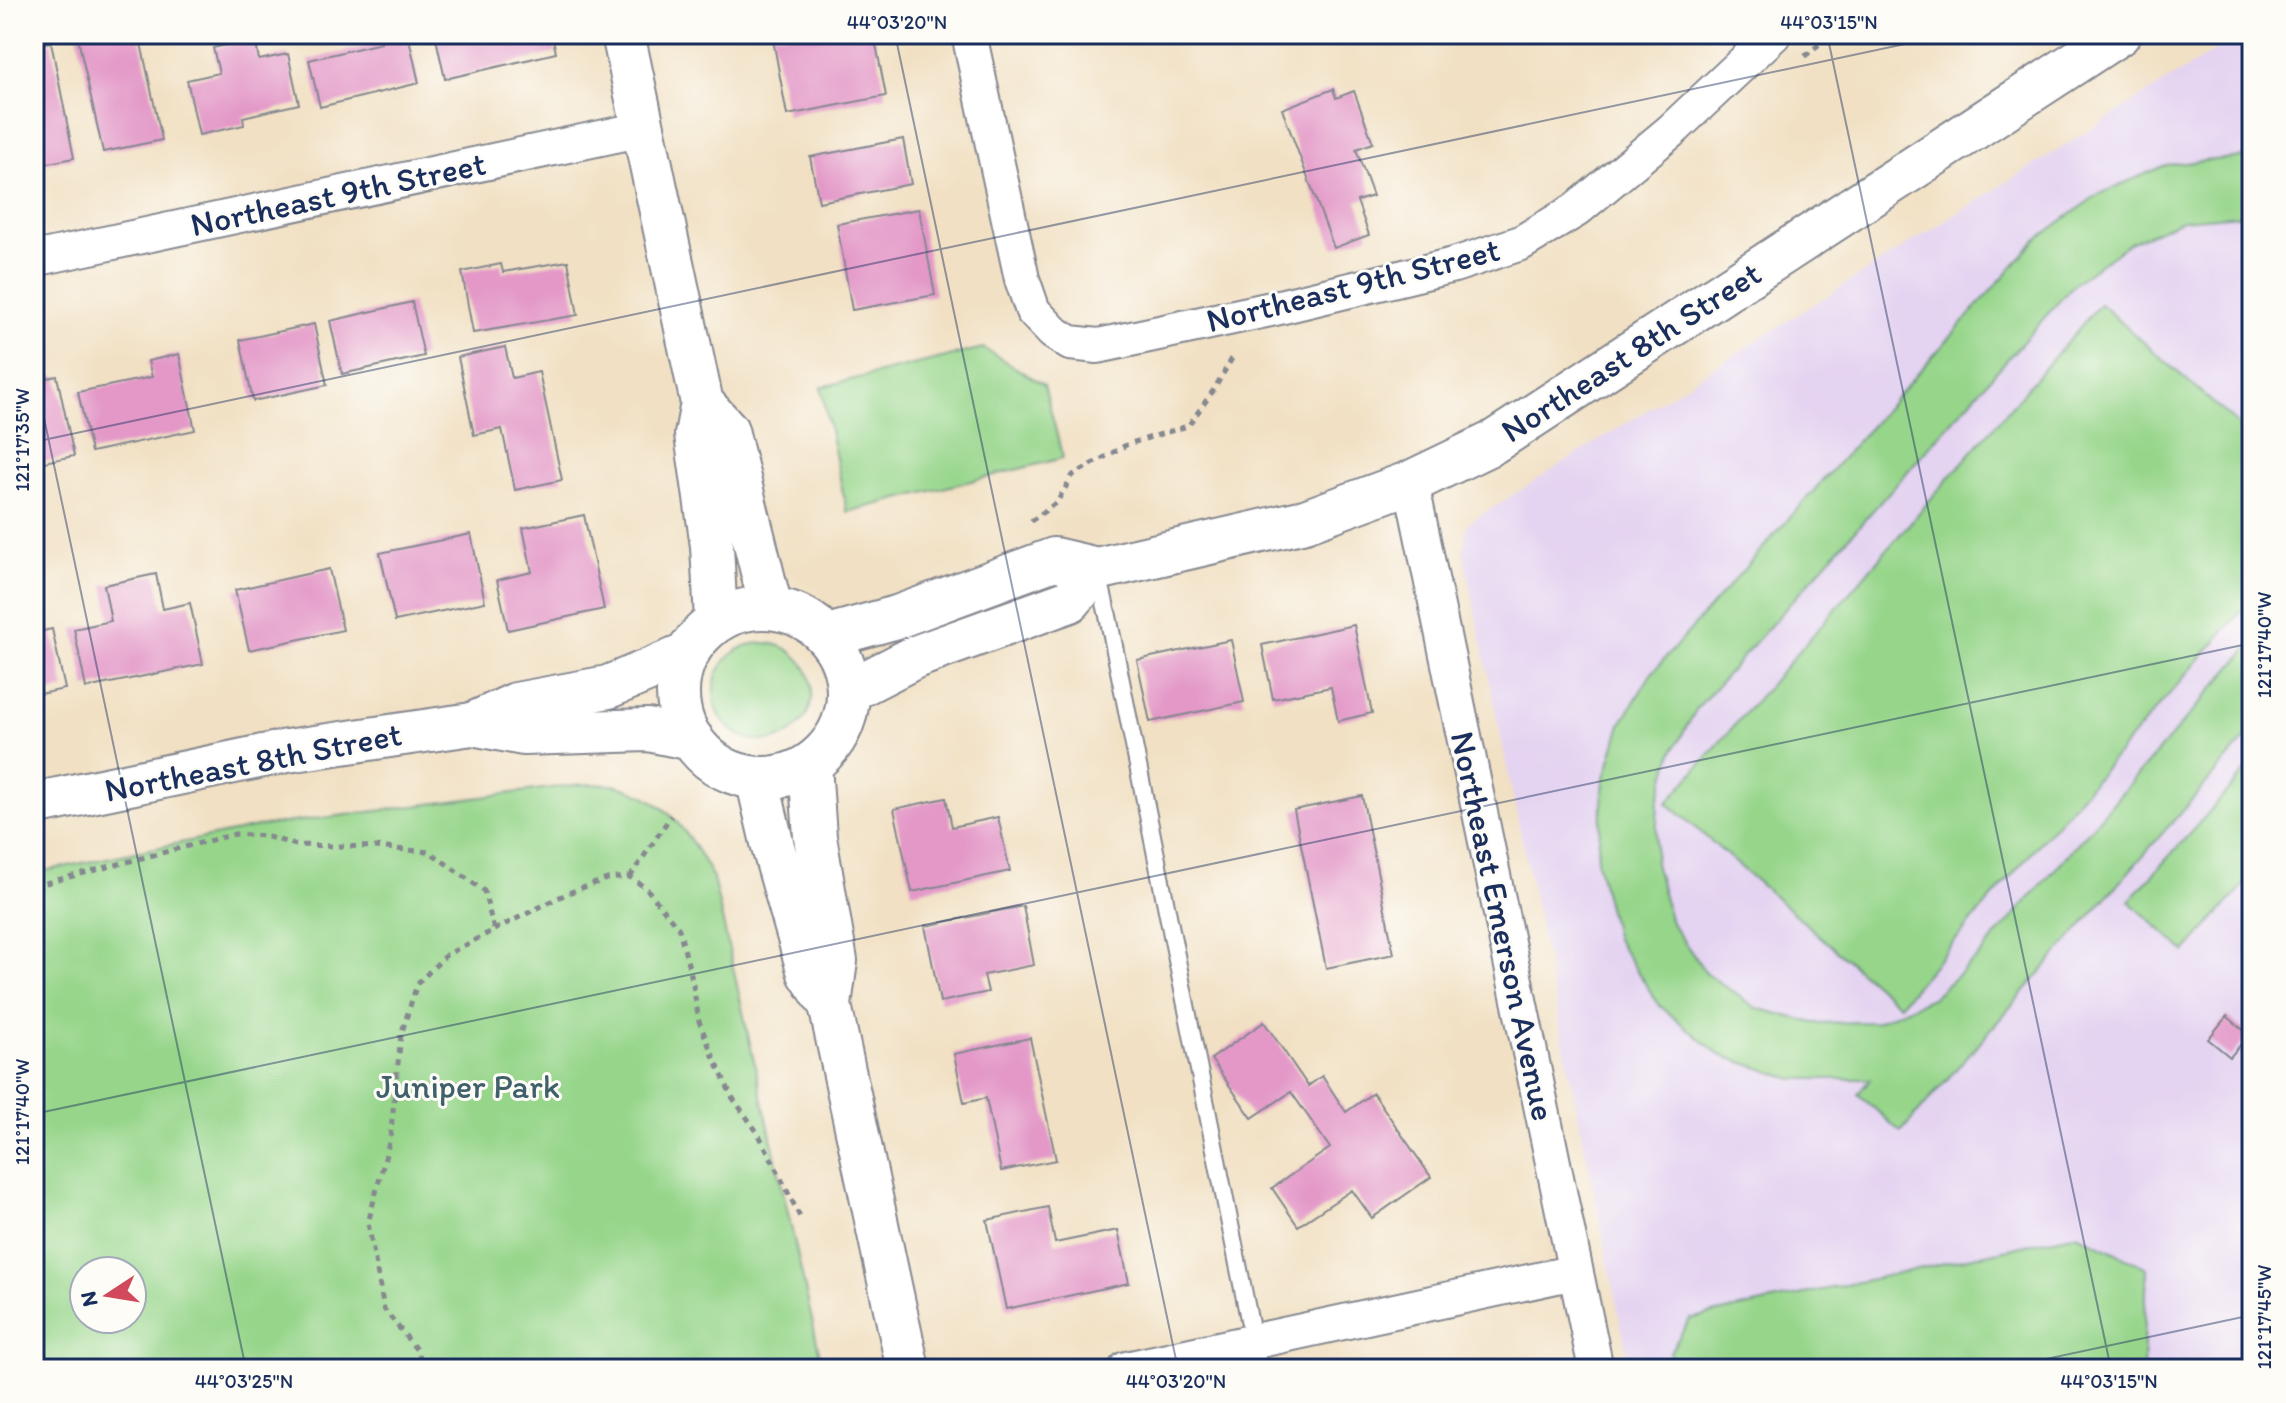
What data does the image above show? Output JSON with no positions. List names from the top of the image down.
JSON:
{
  "streets": {
    "street": ["Northeast 9th Street", "Northeast 8th Street", "Northeast Emerson Avenue"]
  },
  "crossings": [
    ["Northeast 8th Street", "Northeast Emerson Avenue"]
  ],
  "parks": ["Juniper Park"],
  "north": "left",
  "coordinates": [
    "44°03'20\"N",
    "44°03'15\"N",
    "121°17'35\"W",
    "121°17'40\"W",
    "121°17'45\"W",
    "44°03'25\"N"
  ]
}
